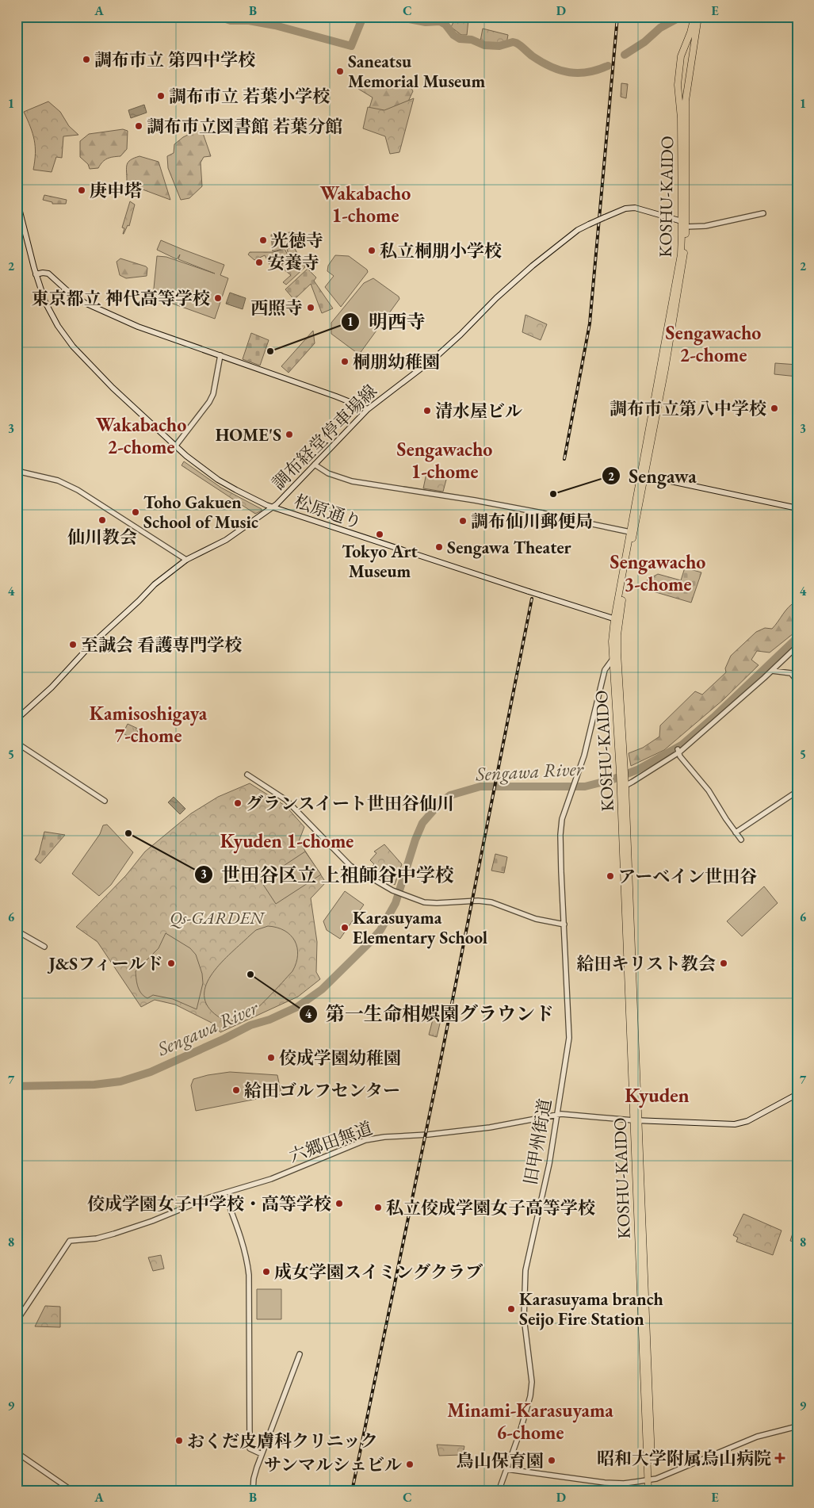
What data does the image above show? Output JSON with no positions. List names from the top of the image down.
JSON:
{
  "streets": {
    "highway": ["KOSHU-KAIDO"],
    "main road": ["調布経堂停車場線", "松原通り"],
    "street": ["六郷田無道", "旧甲州街道"]
  },
  "crossings": [
    ["KOSHU-KAIDO", "調布経堂停車場線"],
    ["KOSHU-KAIDO", "松原通り"],
    ["KOSHU-KAIDO", "六郷田無道"],
    ["調布経堂停車場線", "松原通り"],
    ["六郷田無道", "旧甲州街道"]
  ],
  "districts": [
    "Wakabacho 1-chome",
    "Sengawacho 2-chome",
    "Wakabacho 2-chome",
    "Sengawacho 1-chome",
    "Sengawacho 3-chome",
    "Kamisoshigaya 7-chome",
    "Kyuden 1-chome",
    "Kyuden",
    "Minami-Karasuyama 6-chome"
  ],
  "water": ["Sengawa River"],
  "parks": ["Qs-GARDEN"],
  "places": {
    "other": [
      "調布市立 第四中学校",
      "Saneatsu Memorial Museum",
      "調布市立 若葉小学校",
      "調布市立図書館 若葉分館",
      "庚申塔",
      "光徳寺",
      "私立桐朋小学校",
      "安養寺",
      "東京都立 神代高等学校",
      "西照寺",
      "明西寺",
      "桐朋幼稚園",
      "調布市立第八中学校",
      "清水屋ビル",
      "HOME'S",
      "Sengawa",
      "Toho Gakuen School of Music",
      "仙川教会",
      "調布仙川郵便局",
      "Tokyo Art Museum",
      "Sengawa Theater",
      "至誠会 看護専門学校",
      "グランスイート世田谷仙川",
      "世田谷区立 上祖師谷中学校",
      "アーベイン世田谷",
      "Karasuyama Elementary School",
      "J&Sフィールド",
      "給田キリスト教会",
      "第一生命相娯園グラウンド",
      "佼成学園幼稚園",
      "給田ゴルフセンター",
      "佼成学園女子中学校・高等学校",
      "私立佼成学園女子高等学校",
      "成女学園スイミングクラブ",
      "Karasuyama branch Seijo Fire Station",
      "おくだ皮膚科クリニック",
      "鳥山保育園",
      "サンマルシェビル"
    ],
    "health": ["昭和大学附属烏山病院"]
  },
  "grid": {
    "columns": [
      "A",
      "B",
      "C",
      "D",
      "E"
    ],
    "rows": [
      "1",
      "2",
      "3",
      "4",
      "5",
      "6",
      "7",
      "8",
      "9"
    ]
  }
}
